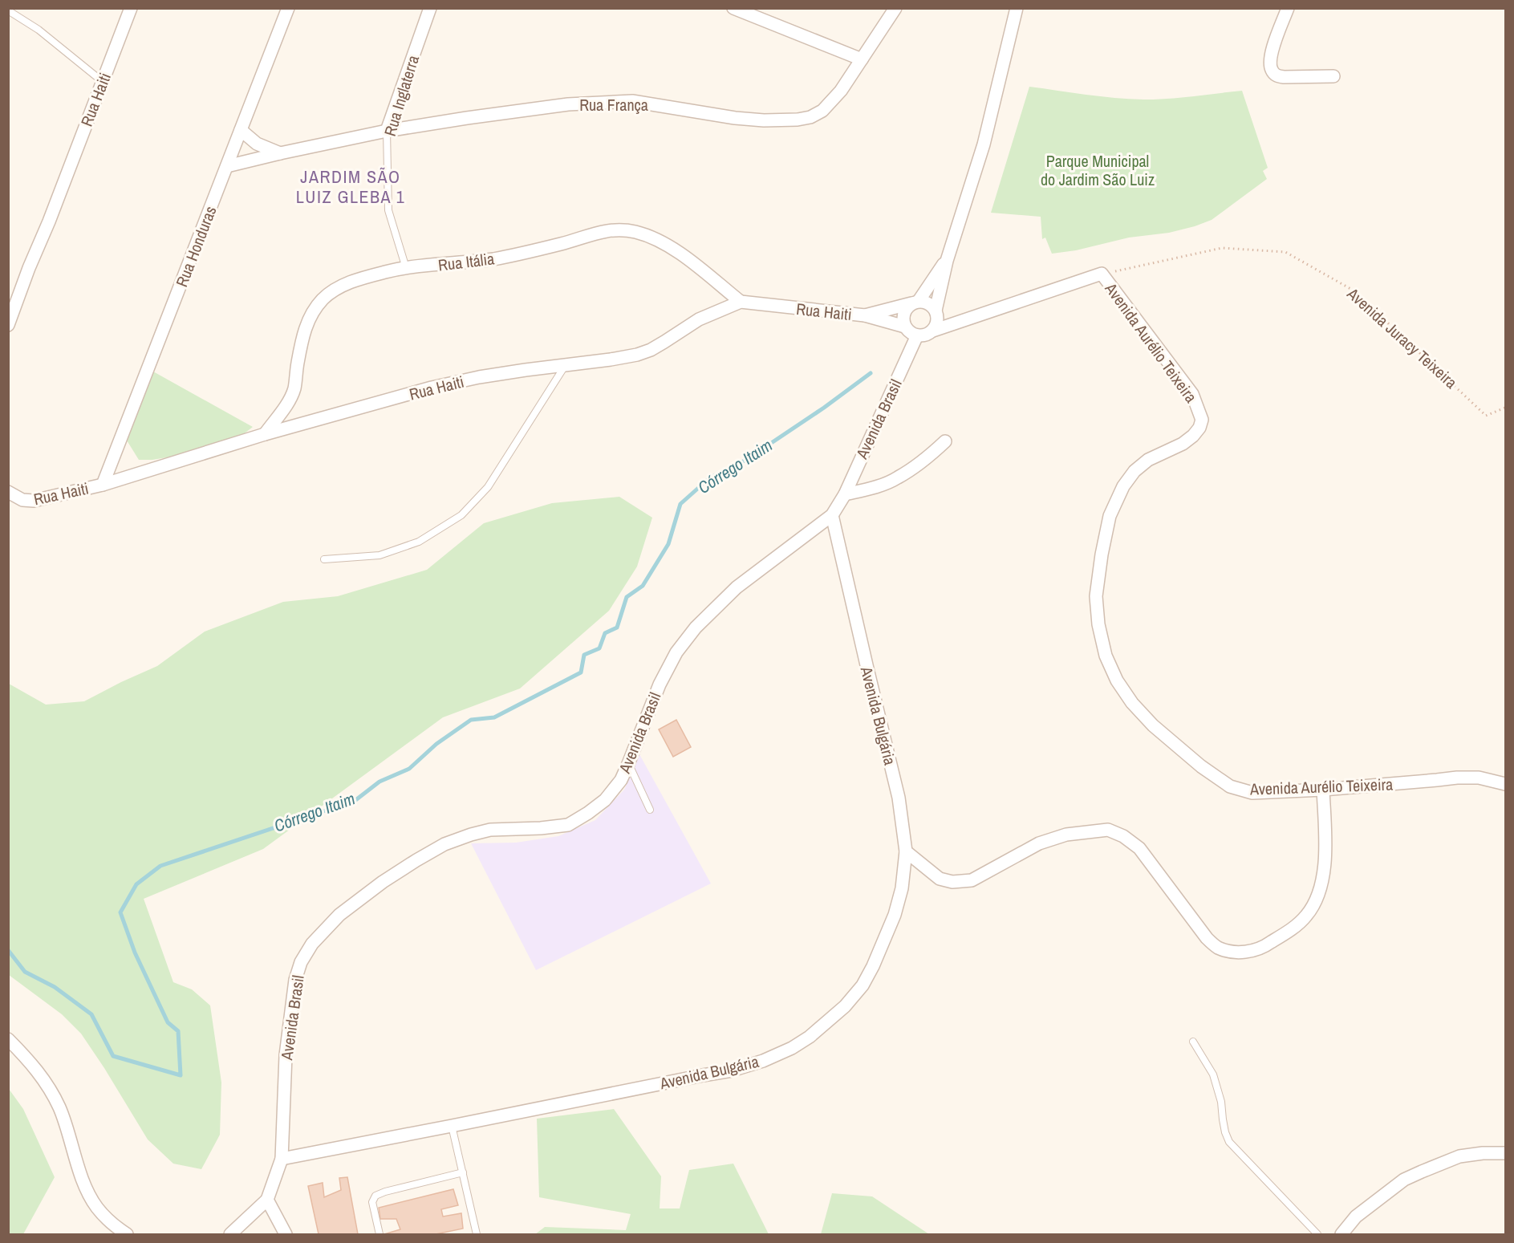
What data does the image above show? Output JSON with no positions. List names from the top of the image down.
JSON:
{
  "streets": {
    "street": [
      "Rua Inglaterra",
      "Rua Haiti",
      "Rua França",
      "Rua Honduras",
      "Rua Itália",
      "Avenida Aurélio Teixeira",
      "Avenida Brasil",
      "Avenida Bulgária"
    ],
    "path": ["Avenida Juracy Teixeira"]
  },
  "crossings": [
    ["Rua Inglaterra", "Rua França"],
    ["Rua Inglaterra", "Rua Itália"],
    ["Rua Haiti", "Rua Honduras"],
    ["Rua Haiti", "Rua Itália"],
    ["Rua Haiti", "Avenida Brasil"],
    ["Rua França", "Rua Honduras"],
    ["Avenida Juracy Teixeira", "Avenida Aurélio Teixeira"],
    ["Avenida Brasil", "Avenida Bulgária"]
  ],
  "districts": ["JARDIM SÃO LUIZ GLEBA 1"],
  "water": ["Córrego Itaim"],
  "parks": ["Parque Municipal do Jardim São Luiz"]
}
